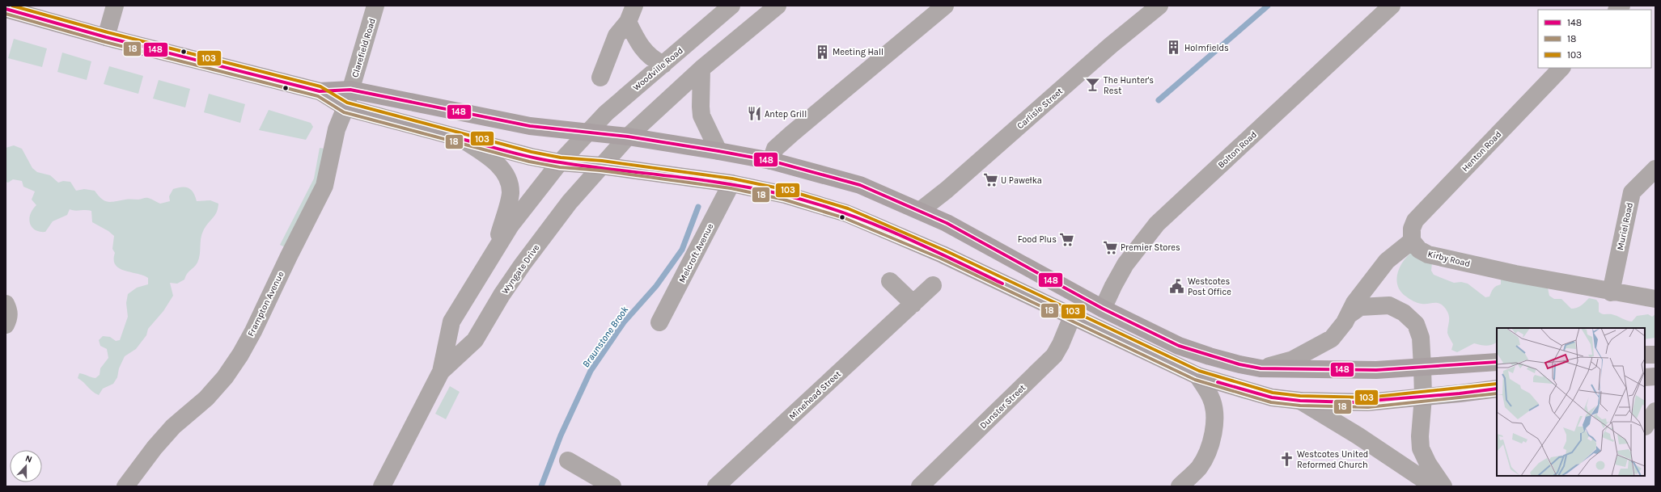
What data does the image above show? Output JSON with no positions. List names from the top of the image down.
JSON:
{
  "streets": {
    "street": [
      "Clarefield Road",
      "Woodville Road",
      "Carlisle Street",
      "Bolton Road",
      "Henton Road",
      "Muriel Road",
      "Melcroft Avenue",
      "Kirby Road",
      "Wyngate Drive",
      "Frampton Avenue",
      "Minehead Street",
      "Dunster Street"
    ]
  },
  "crossings": [
    ["Clarefield Road", "Frampton Avenue"],
    ["Woodville Road", "Wyngate Drive"],
    ["Henton Road", "Kirby Road"],
    ["Muriel Road", "Kirby Road"]
  ],
  "water": ["Braunstone Brook"],
  "places": {
    "building": ["Holmfields", "Meeting Hall"],
    "bar": ["The Hunter's Rest"],
    "restaurant": ["Antep Grill"],
    "supermarket": ["U Pawełka", "Food Plus", "Premier Stores"],
    "public building": ["Westcotes Post Office"],
    "church": ["Westcotes United Reformed Church"]
  },
  "lines": ["transit line 103", "transit line 148", "transit line 18"],
  "legend": ["148", "18", "103"],
  "north": "top"
}
